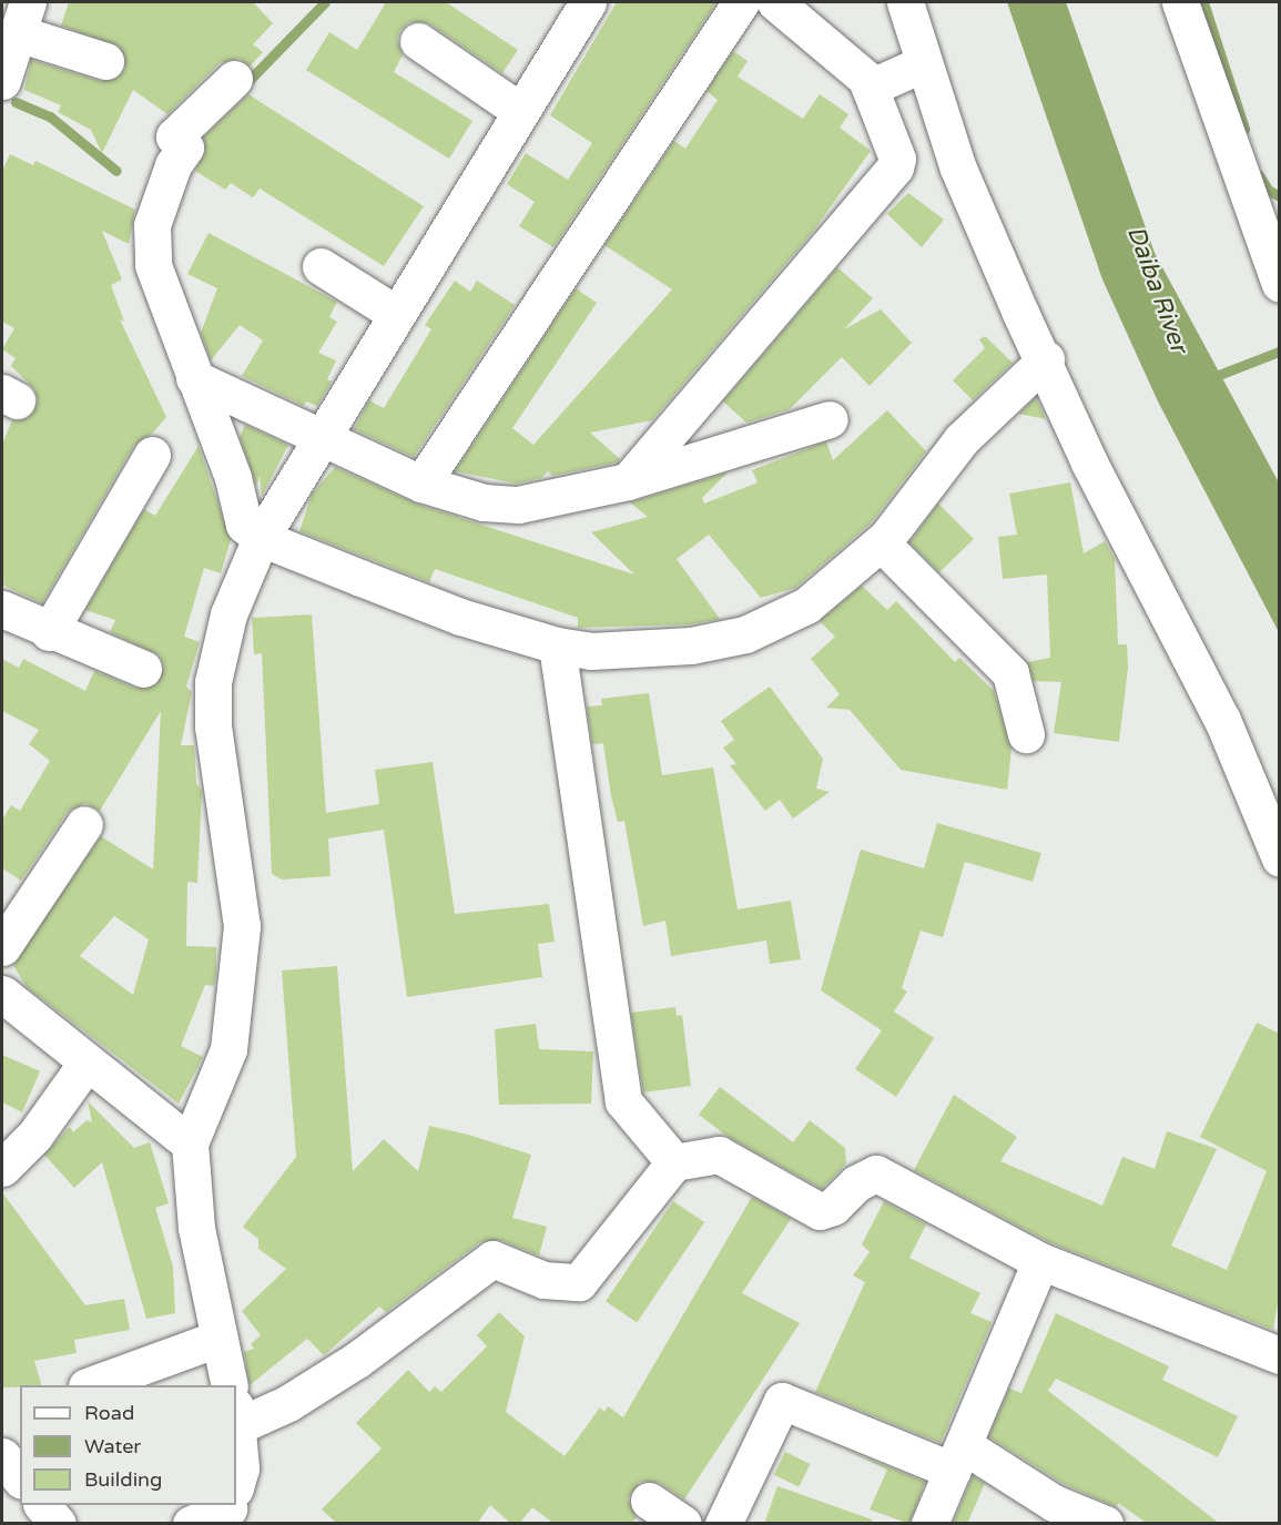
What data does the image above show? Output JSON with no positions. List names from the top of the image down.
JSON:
{
  "water": ["Daiba River"],
  "legend": ["Road", "Water", "Building"]
}
